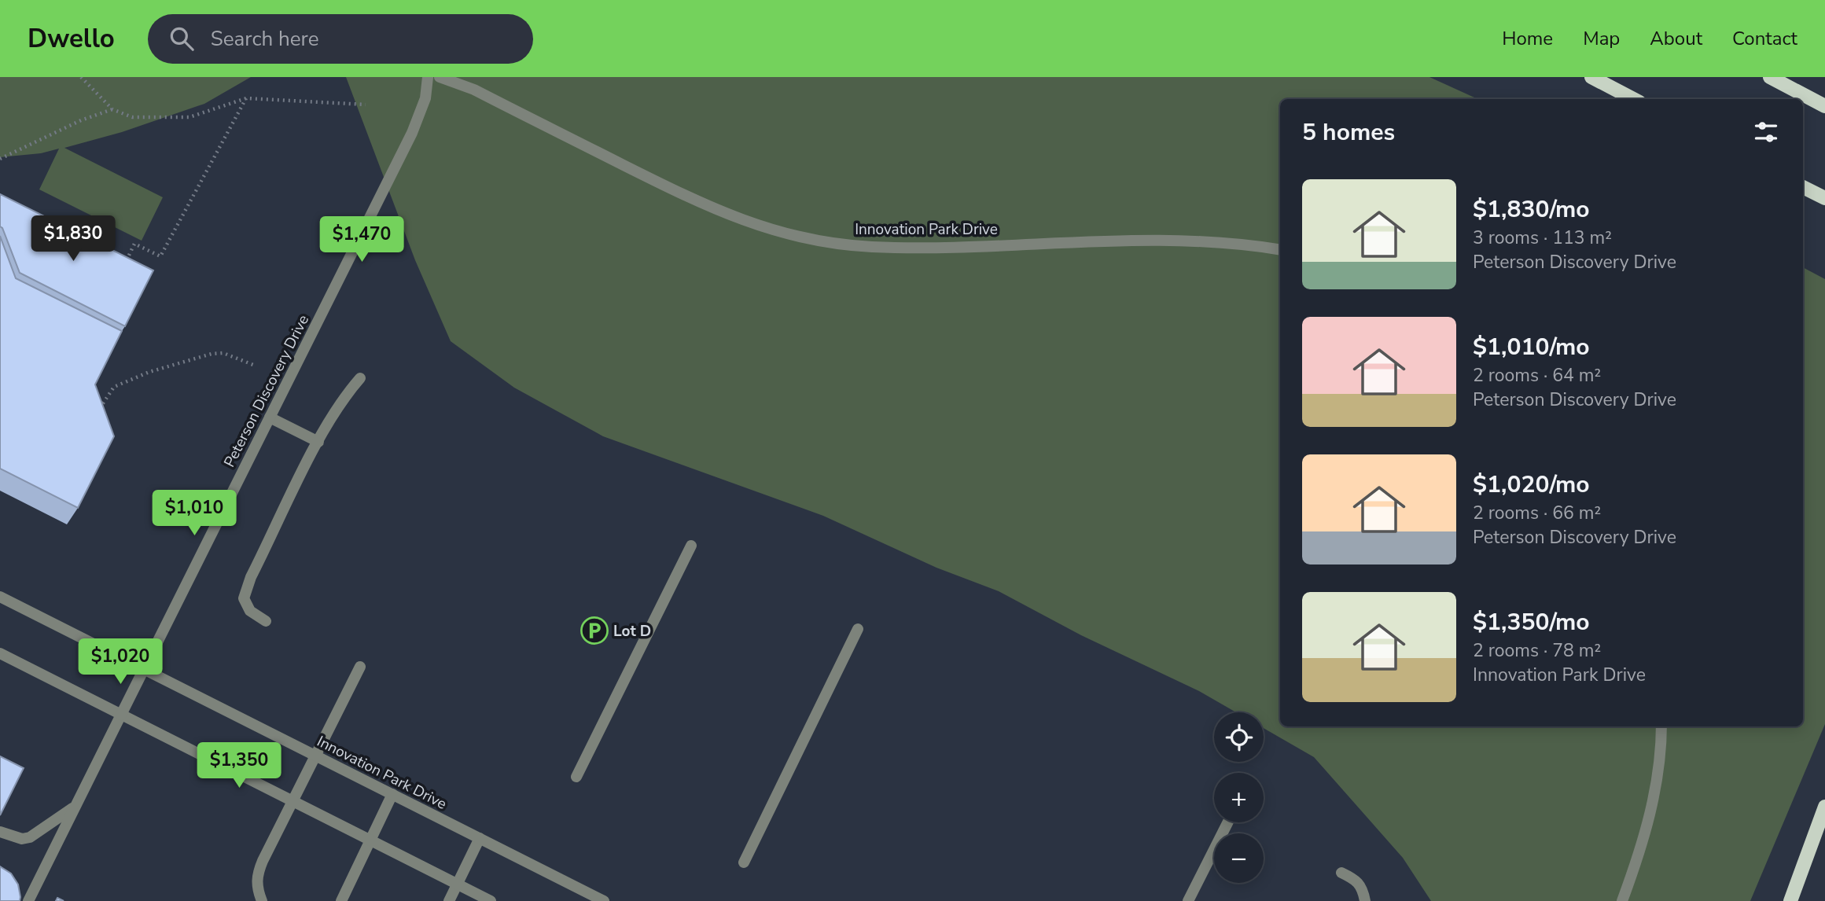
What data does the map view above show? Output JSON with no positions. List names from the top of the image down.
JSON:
{
  "streets": {
    "street": ["Innovation Park Drive", "Peterson Discovery Drive"]
  },
  "crossings": [
    ["Innovation Park Drive", "Peterson Discovery Drive"]
  ],
  "places": {
    "parking": ["Lot D"]
  },
  "page": {
    "header": "Dwello",
    "search": "Search here",
    "nav": [
      "Home",
      "Map",
      "About",
      "Contact"
    ],
    "heading": "5 homes",
    "list": [
      {
        "name": "$1,830/mo",
        "note": "3 rooms · 113 m² · Peterson Discovery Drive"
      },
      {
        "name": "$1,010/mo",
        "note": "2 rooms · 64 m² · Peterson Discovery Drive"
      },
      {
        "name": "$1,020/mo",
        "note": "2 rooms · 66 m² · Peterson Discovery Drive"
      },
      {
        "name": "$1,350/mo",
        "note": "2 rooms · 78 m² · Innovation Park Drive"
      }
    ],
    "price": [
      "$1,830",
      "$1,470",
      "$1,010",
      "$1,020",
      "$1,350"
    ],
    "map_buttons": ["+", "−"]
  }
}
